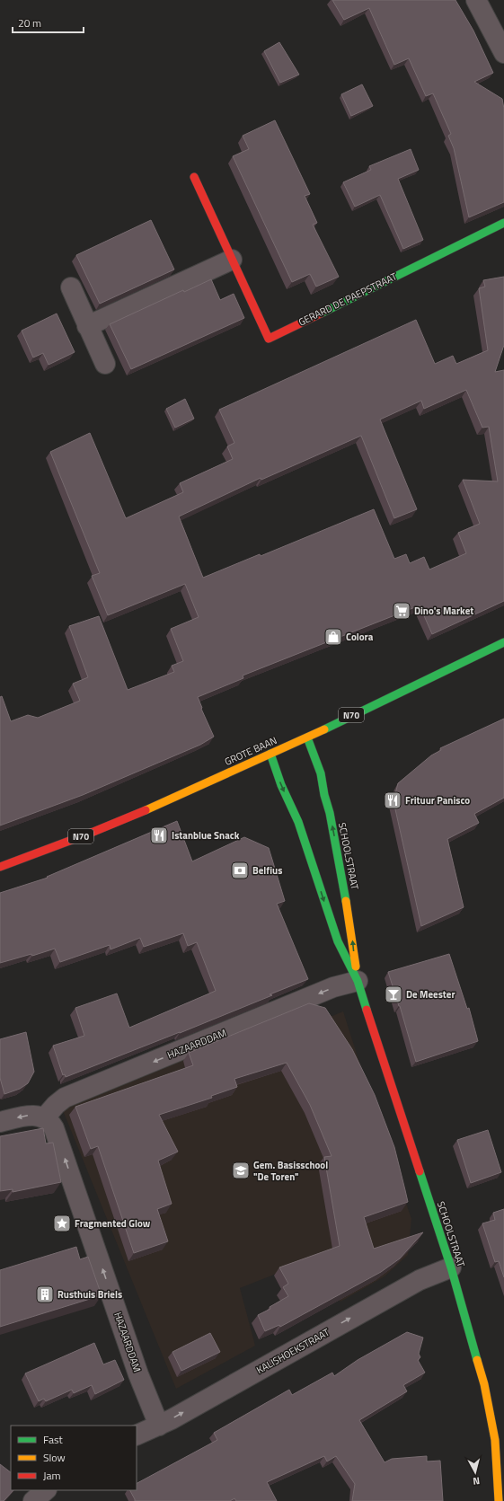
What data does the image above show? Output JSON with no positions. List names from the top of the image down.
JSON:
{
  "streets": {
    "main road": [
      "GERARD DE PAEPSTRAAT",
      "N70",
      "GROTE BAAN",
      "SCHOOLSTRAAT"
    ],
    "street": ["HAZAARDDAM", "KALISHOEKSTRAAT"]
  },
  "crossings": [
    ["GROTE BAAN", "SCHOOLSTRAAT"],
    ["SCHOOLSTRAAT", "HAZAARDDAM"],
    ["SCHOOLSTRAAT", "KALISHOEKSTRAAT"],
    ["HAZAARDDAM", "KALISHOEKSTRAAT"]
  ],
  "one_way": ["KALISHOEKSTRAAT"],
  "places": {
    "supermarket": ["Dino's Market"],
    "shop": ["Colora"],
    "restaurant": ["Frituur Panisco", "Istanblue Snack"],
    "bank": ["Belfius"],
    "bar": ["De Meester"],
    "school or university": ["Gem. Basisschool \"De Toren\""],
    "place": ["Fragmented Glow"],
    "building": ["Rusthuis Briels"]
  },
  "legend": ["Fast", "Slow", "Jam"],
  "scale_bar": "20 m",
  "north": "bottom"
}
